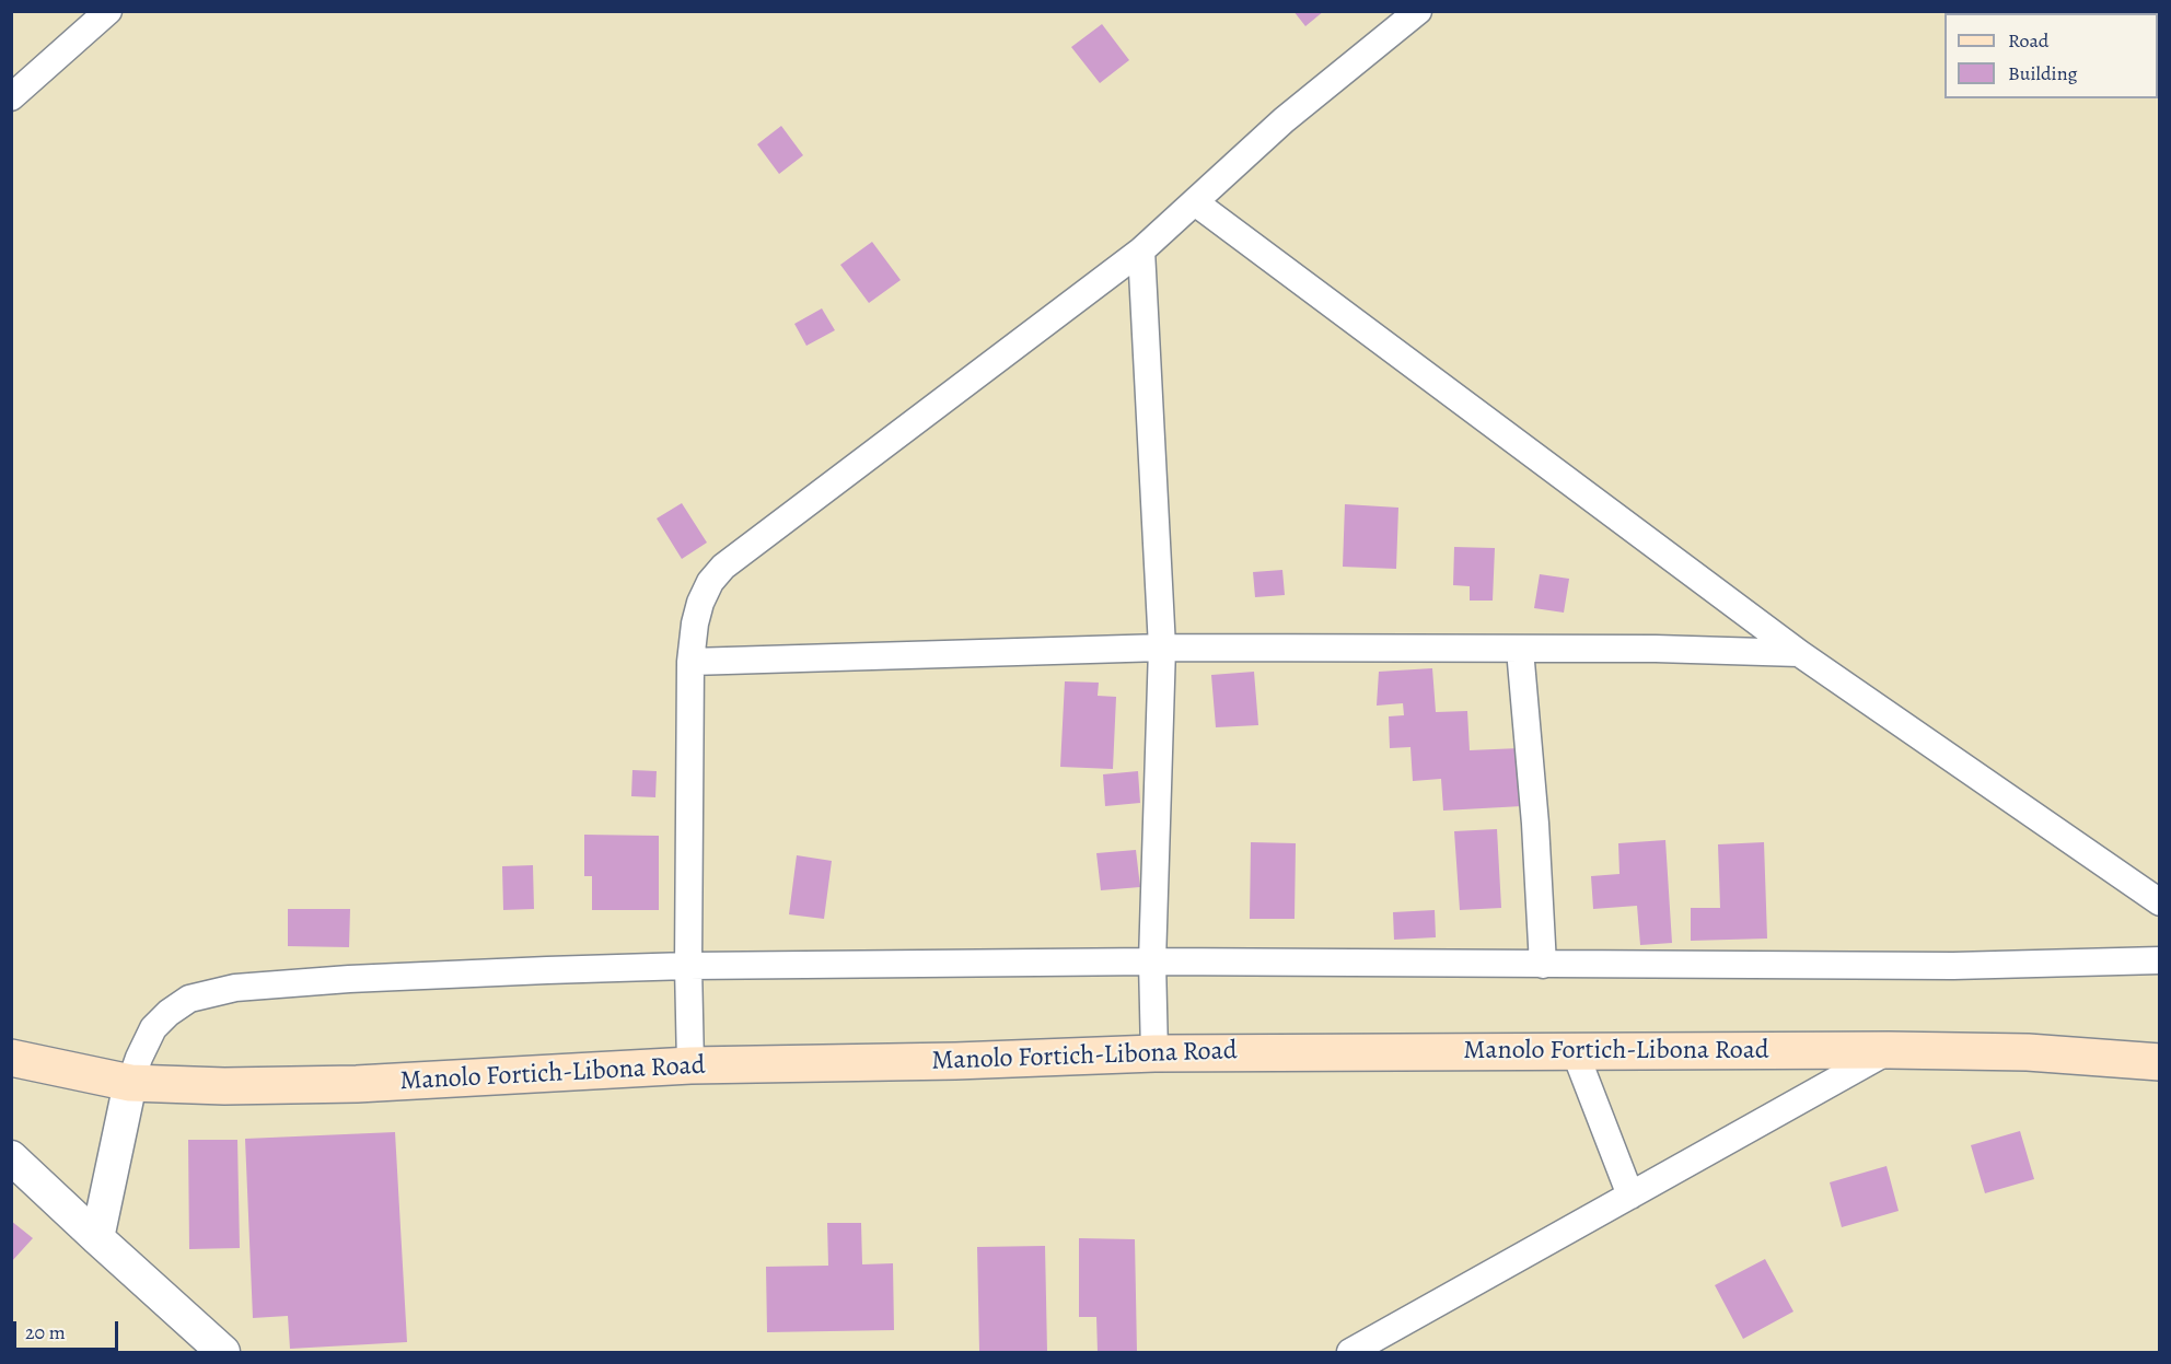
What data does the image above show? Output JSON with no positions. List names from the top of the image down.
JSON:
{
  "streets": {
    "main road": ["Manolo Fortich-Libona Road"]
  },
  "legend": ["Road", "Building"],
  "scale_bar": "20 m"
}
